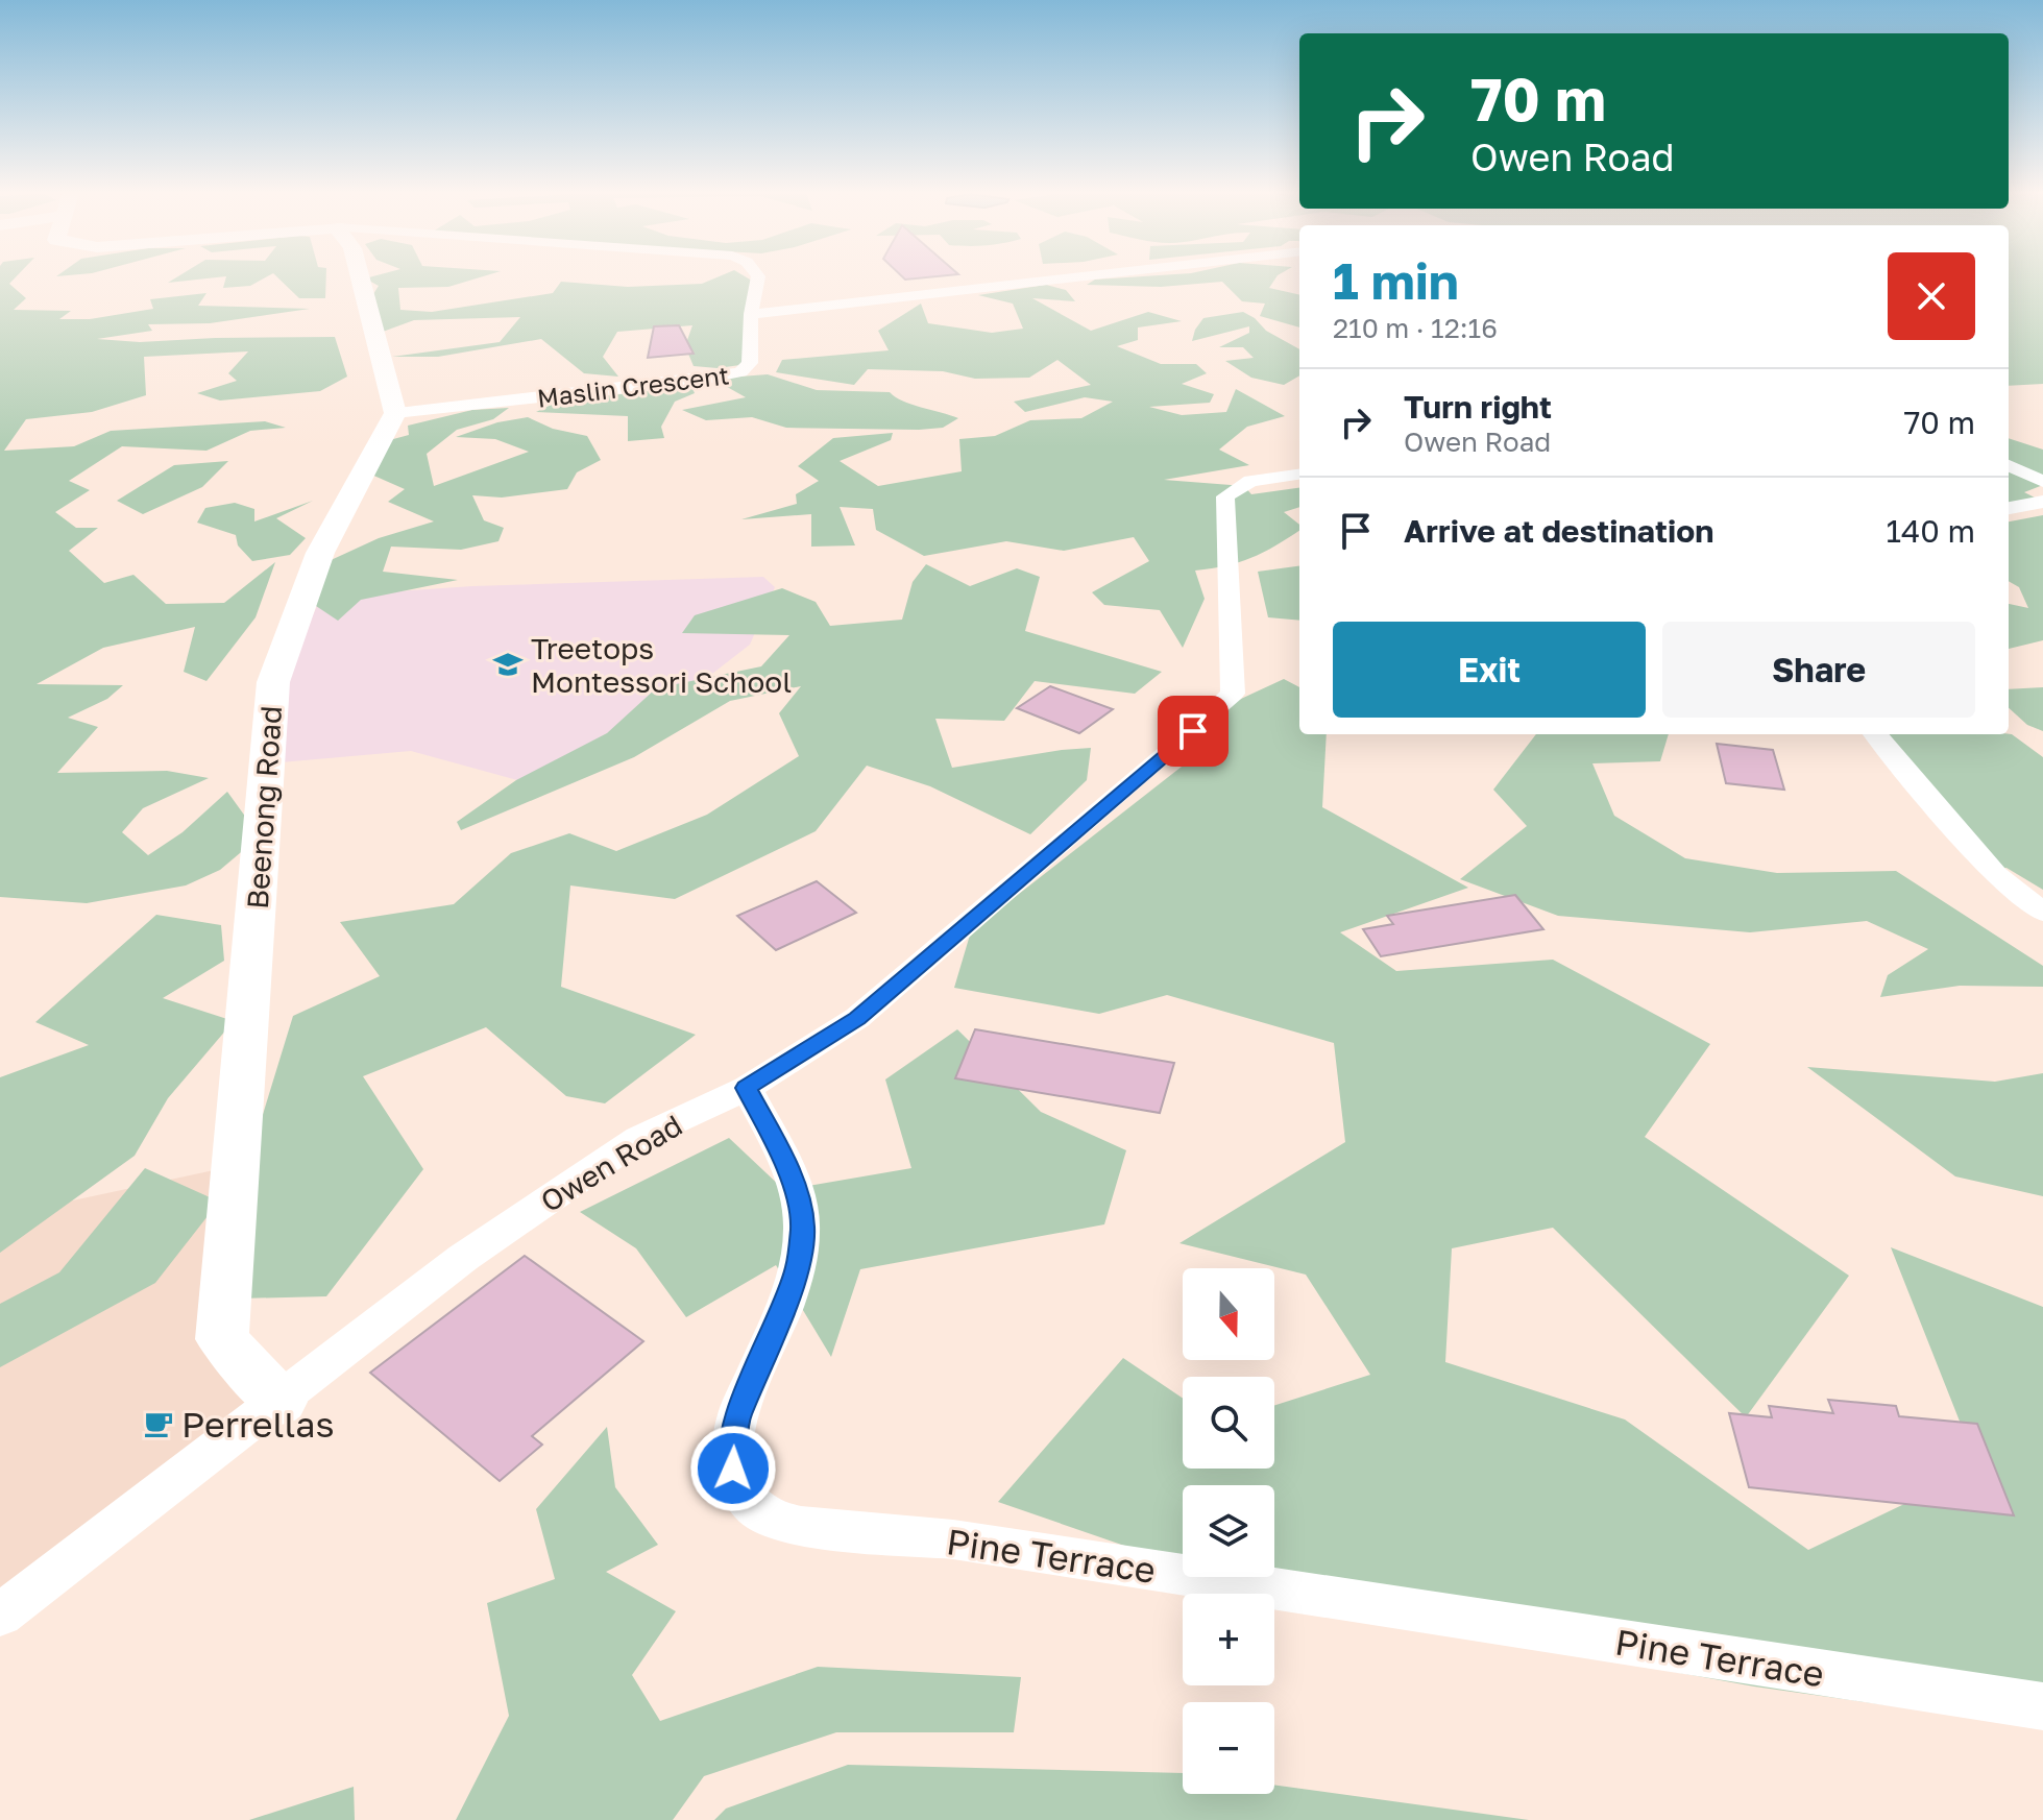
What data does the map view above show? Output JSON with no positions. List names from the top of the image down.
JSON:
{
  "streets": {
    "street": [
      "Maslin Crescent",
      "Beenong Road",
      "Owen Road",
      "Pine Terrace"
    ]
  },
  "crossings": [
    ["Maslin Crescent", "Beenong Road"],
    ["Beenong Road", "Owen Road"],
    ["Owen Road", "Pine Terrace"]
  ],
  "places": {
    "school or university": ["Treetops Montessori School"],
    "cafe": ["Perrellas"]
  },
  "north": "bottom",
  "page": {
    "turn": ["70 m", "Owen Road"],
    "heading": ["1 min", "210 m · 12:16"],
    "list": [
      {
        "name": "Turn right",
        "note": "Owen Road",
        "value": "70 m"
      },
      {
        "name": "Arrive at destination",
        "value": "140 m"
      }
    ],
    "buttons": ["Exit", "Share"],
    "map_buttons": ["+", "−"]
  }
}
